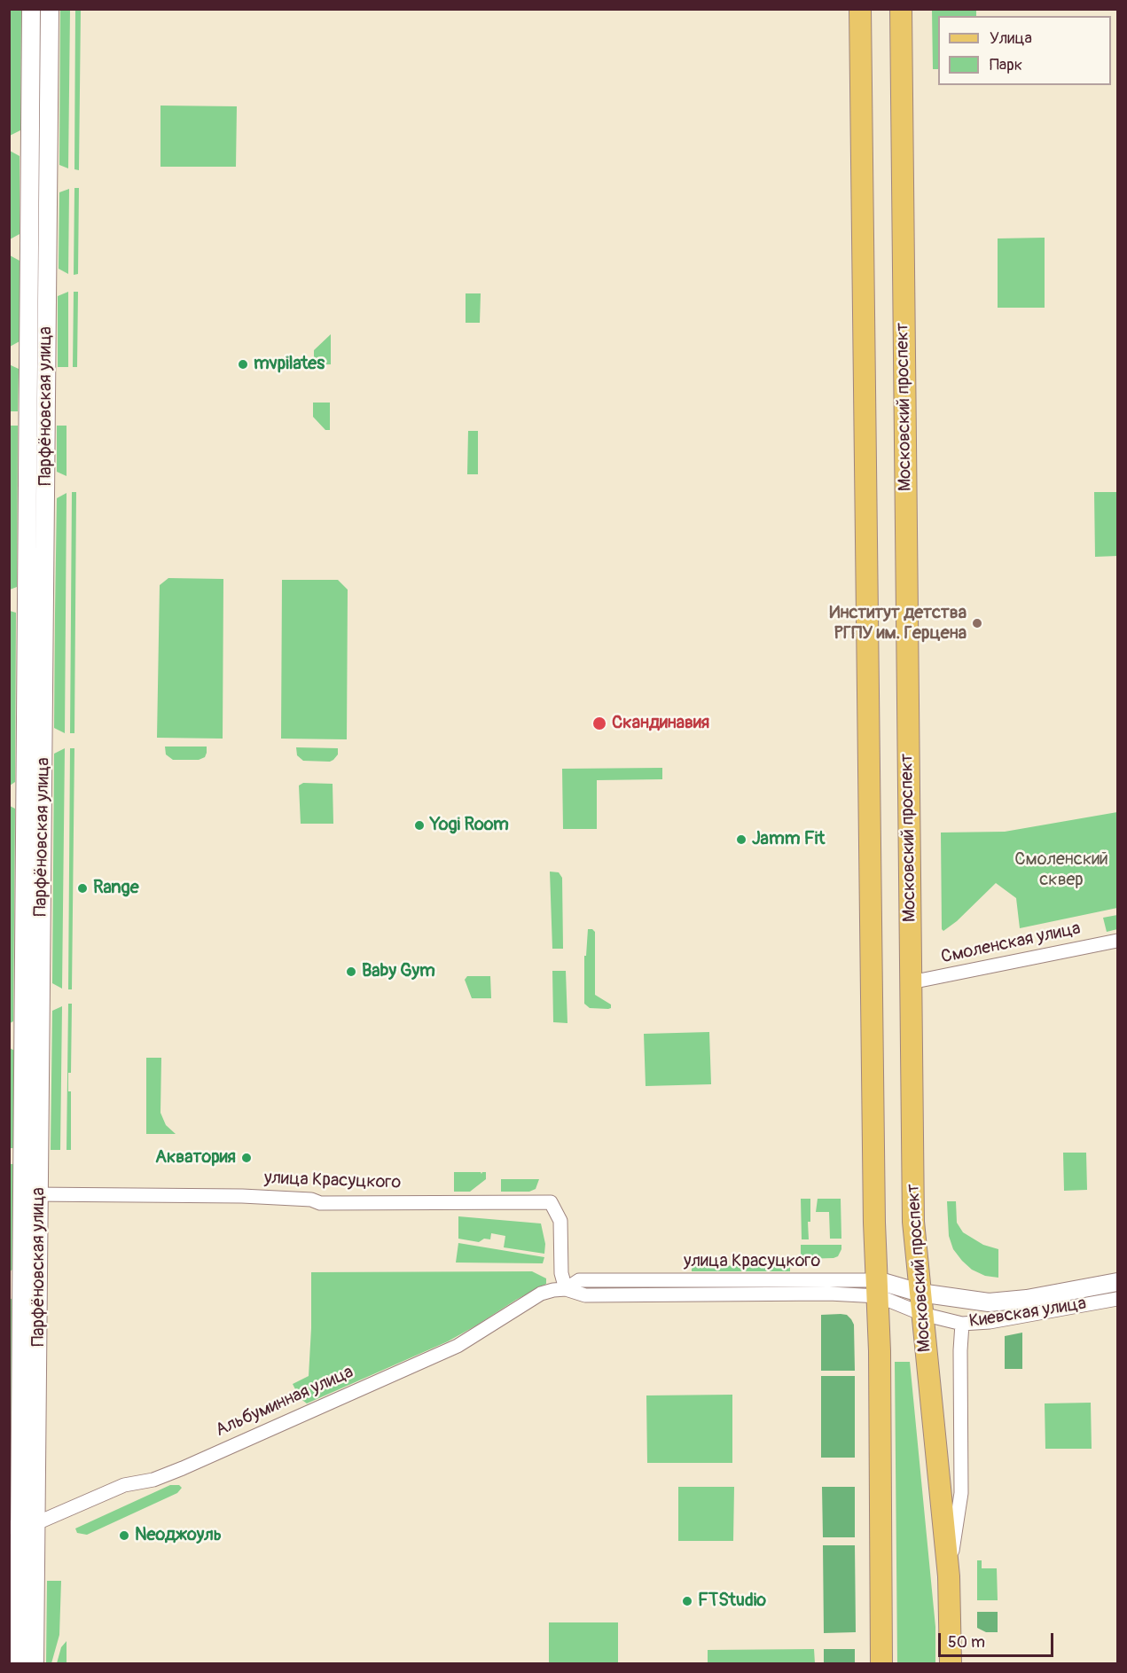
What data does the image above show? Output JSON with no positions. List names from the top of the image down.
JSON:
{
  "streets": {
    "main road": ["Московский проспект"],
    "street": [
      "Парфёновская улица",
      "Смоленская улица",
      "улица Красуцкого",
      "Киевская улица",
      "Альбуминная улица"
    ]
  },
  "crossings": [
    ["Парфёновская улица", "улица Красуцкого"],
    ["Парфёновская улица", "Альбуминная улица"],
    ["Московский проспект", "Смоленская улица"],
    ["Московский проспект", "Киевская улица"],
    ["улица Красуцкого", "Киевская улица"],
    ["улица Красуцкого", "Альбуминная улица"]
  ],
  "parks": ["Смоленский сквер"],
  "places": [
    "mvpilates",
    "Институт детства РГПУ им. Герцена",
    "Скандинавия",
    "Yogi Room",
    "Jamm Fit",
    "Range",
    "Baby Gym",
    "Акватория",
    "Neoджоуль",
    "FTStudio"
  ],
  "legend": ["Улица", "Парк"],
  "scale_bar": "50 m"
}
